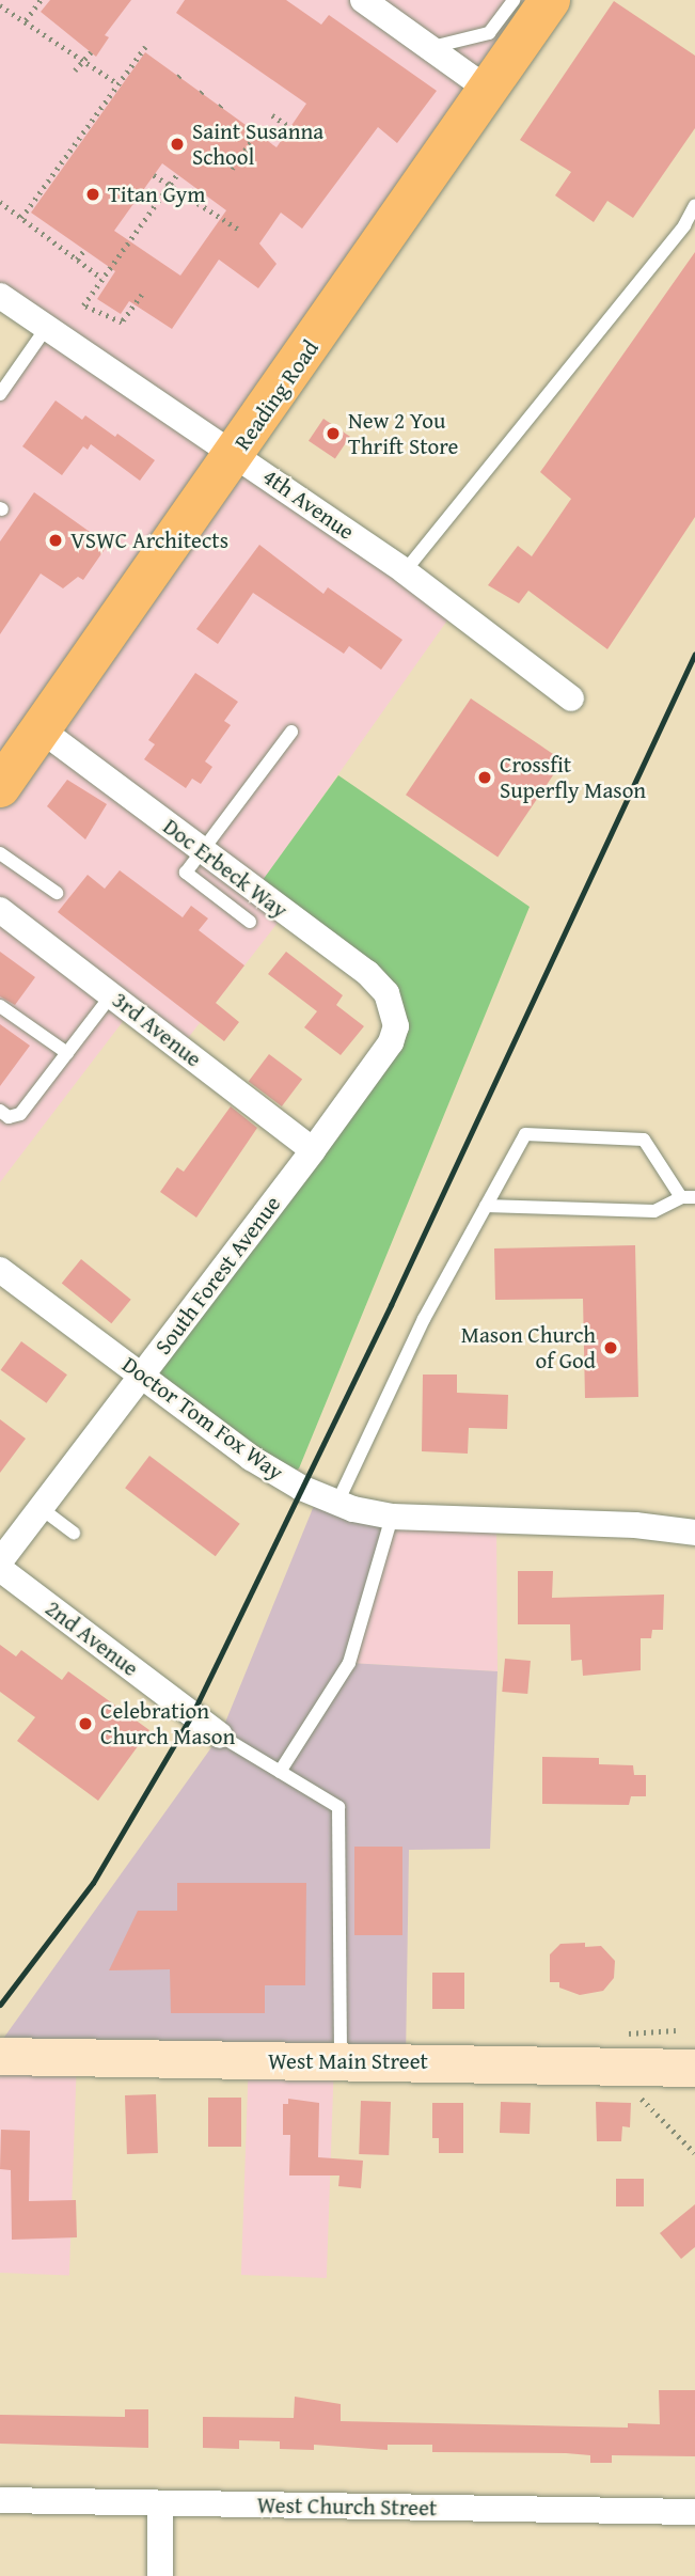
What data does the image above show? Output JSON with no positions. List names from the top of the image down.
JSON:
{
  "streets": {
    "main road": ["Reading Road", "West Main Street"],
    "street": [
      "4th Avenue",
      "Doc Erbeck Way",
      "3rd Avenue",
      "South Forest Avenue",
      "Doctor Tom Fox Way",
      "2nd Avenue",
      "West Church Street"
    ]
  },
  "crossings": [
    ["Reading Road", "4th Avenue"],
    ["Reading Road", "Doc Erbeck Way"],
    ["Doc Erbeck Way", "South Forest Avenue"],
    ["3rd Avenue", "South Forest Avenue"],
    ["South Forest Avenue", "Doctor Tom Fox Way"]
  ],
  "places": [
    "Saint Susanna School",
    "Titan Gym",
    "New 2 You Thrift Store",
    "VSWC Architects",
    "Crossfit Superfly Mason",
    "Mason Church of God",
    "Celebration Church Mason"
  ]
}
